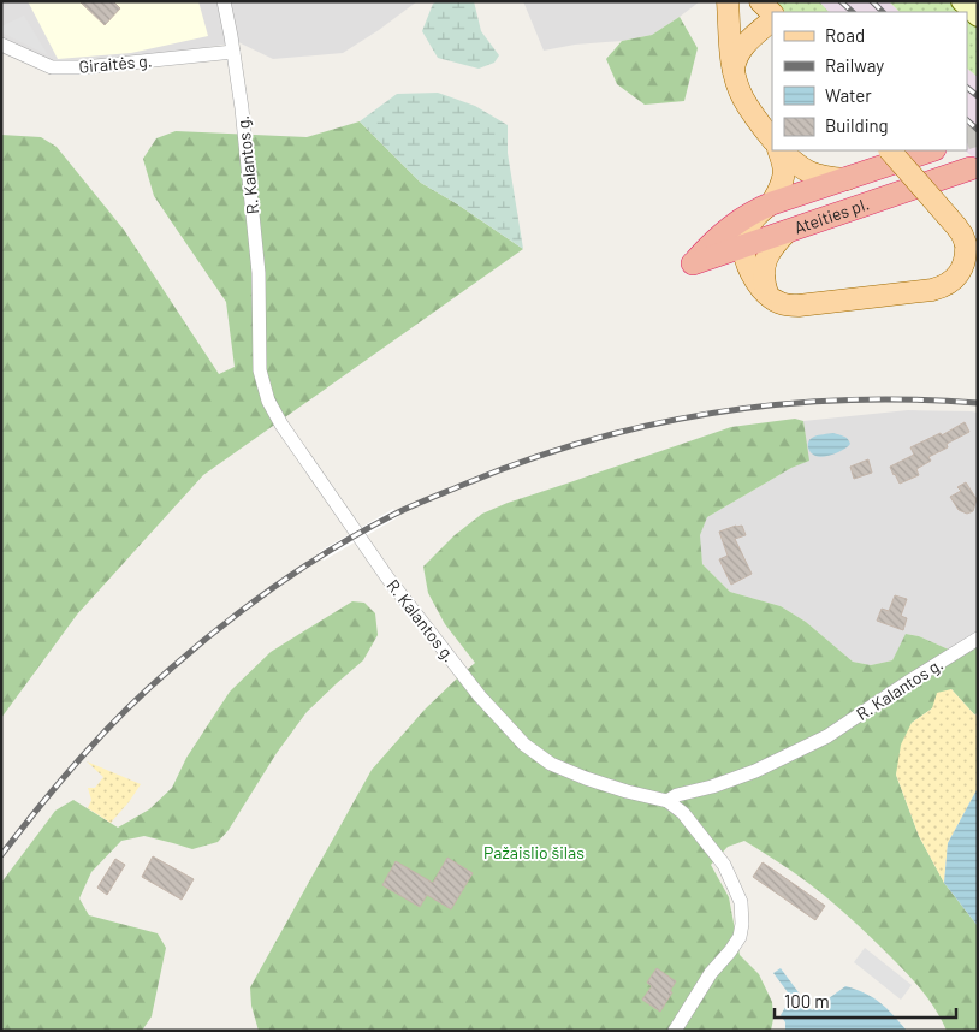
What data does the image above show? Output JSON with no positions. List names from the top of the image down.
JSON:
{
  "streets": {
    "highway": ["Ateities pl."],
    "street": ["Giraitės g.", "R. Kalantos g."]
  },
  "crossings": [
    ["Giraitės g.", "R. Kalantos g."]
  ],
  "parks": ["Pažaislio šilas"],
  "legend": [
    "Road",
    "Railway",
    "Water",
    "Building"
  ],
  "scale_bar": "100 m"
}
